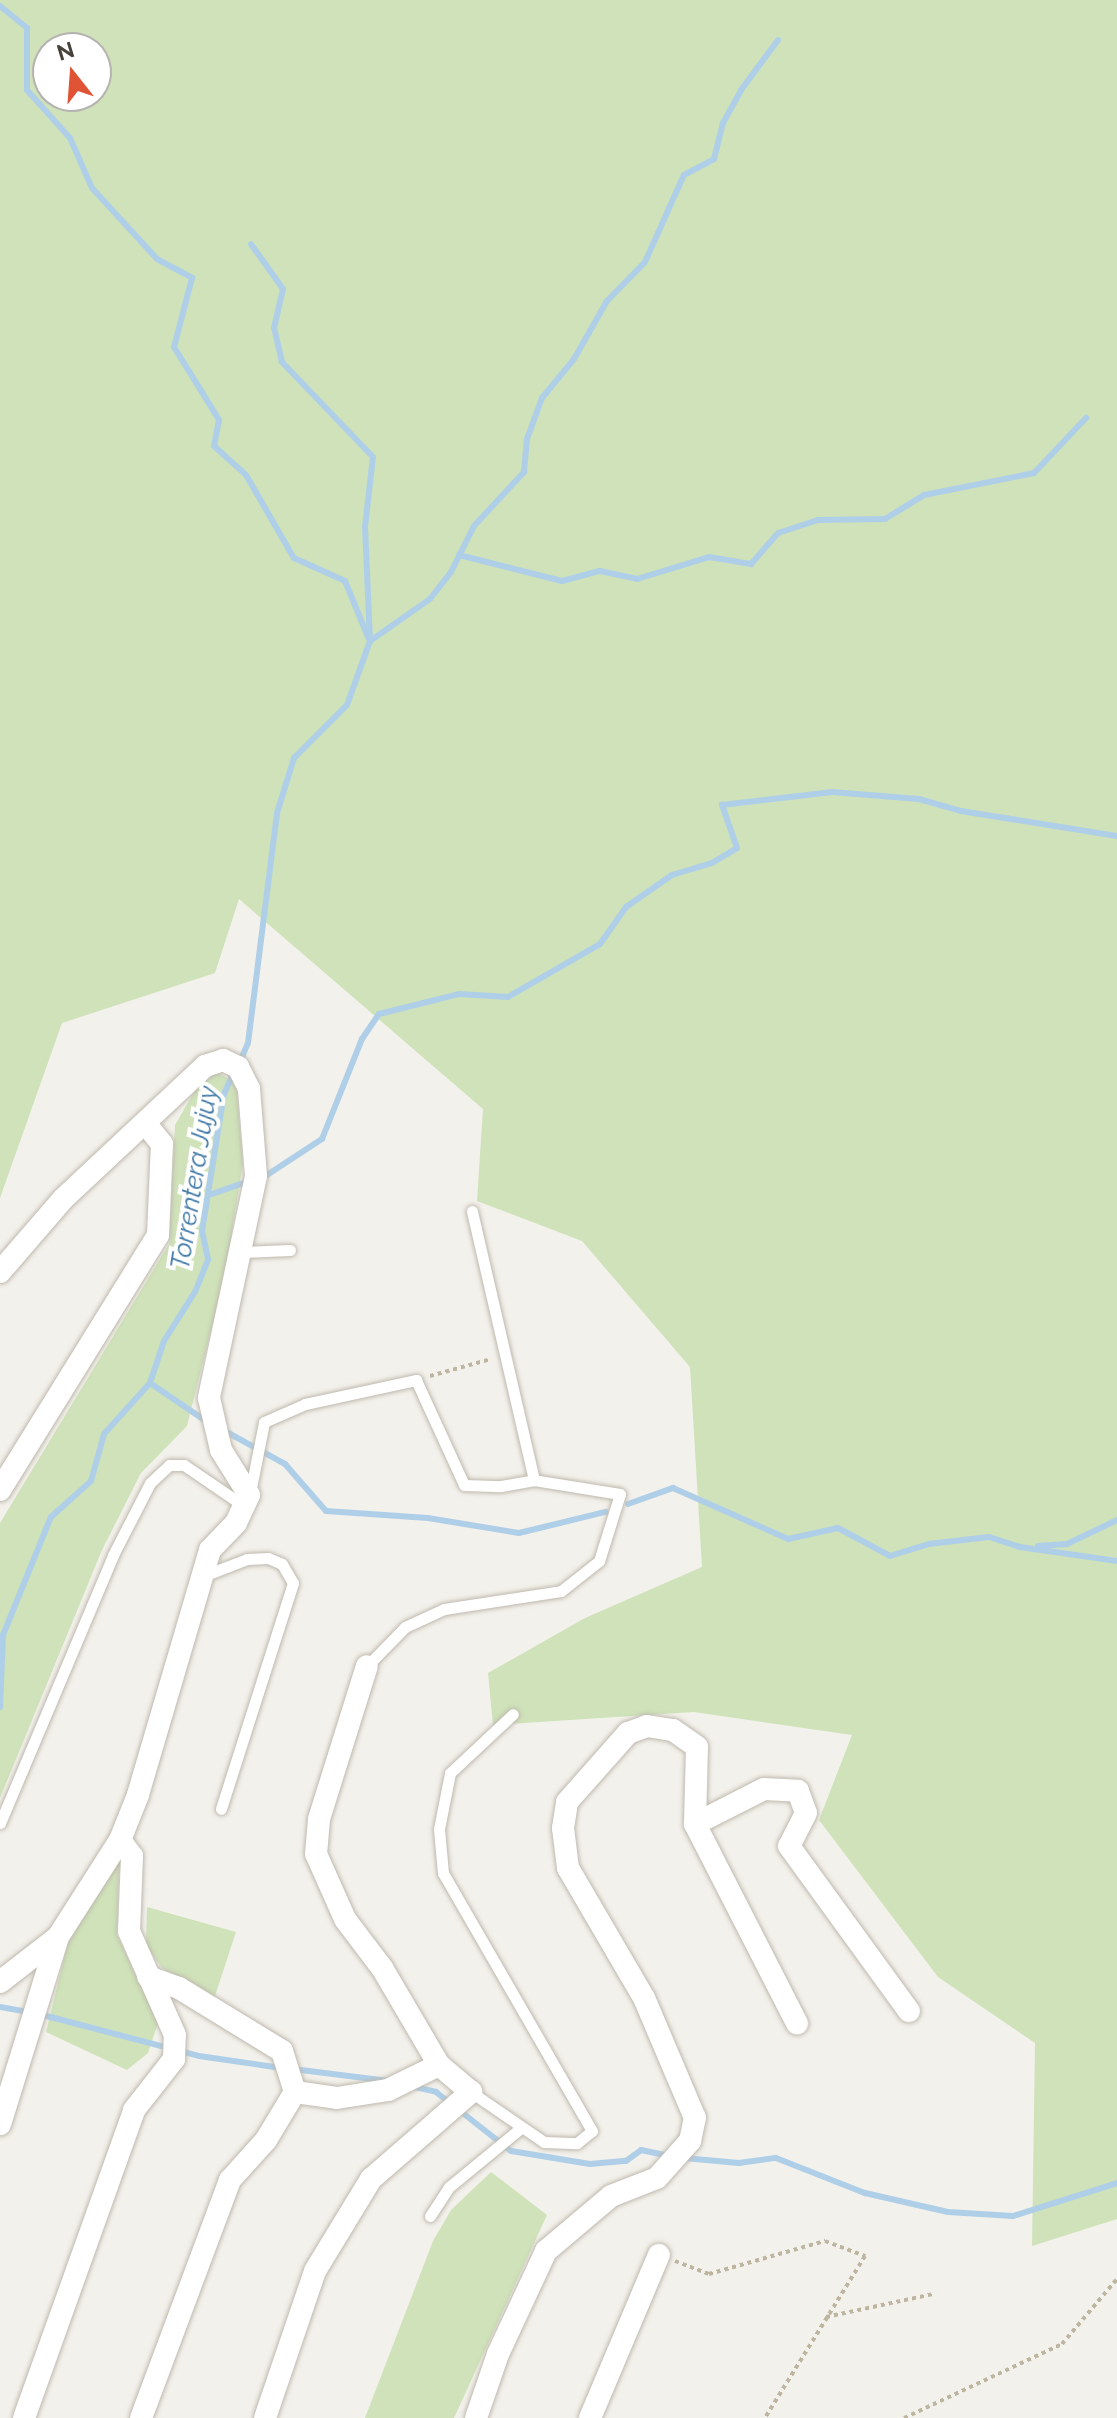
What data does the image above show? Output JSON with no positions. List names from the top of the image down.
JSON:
{
  "water": ["Torrentera Jujuy"],
  "north": "top"
}
